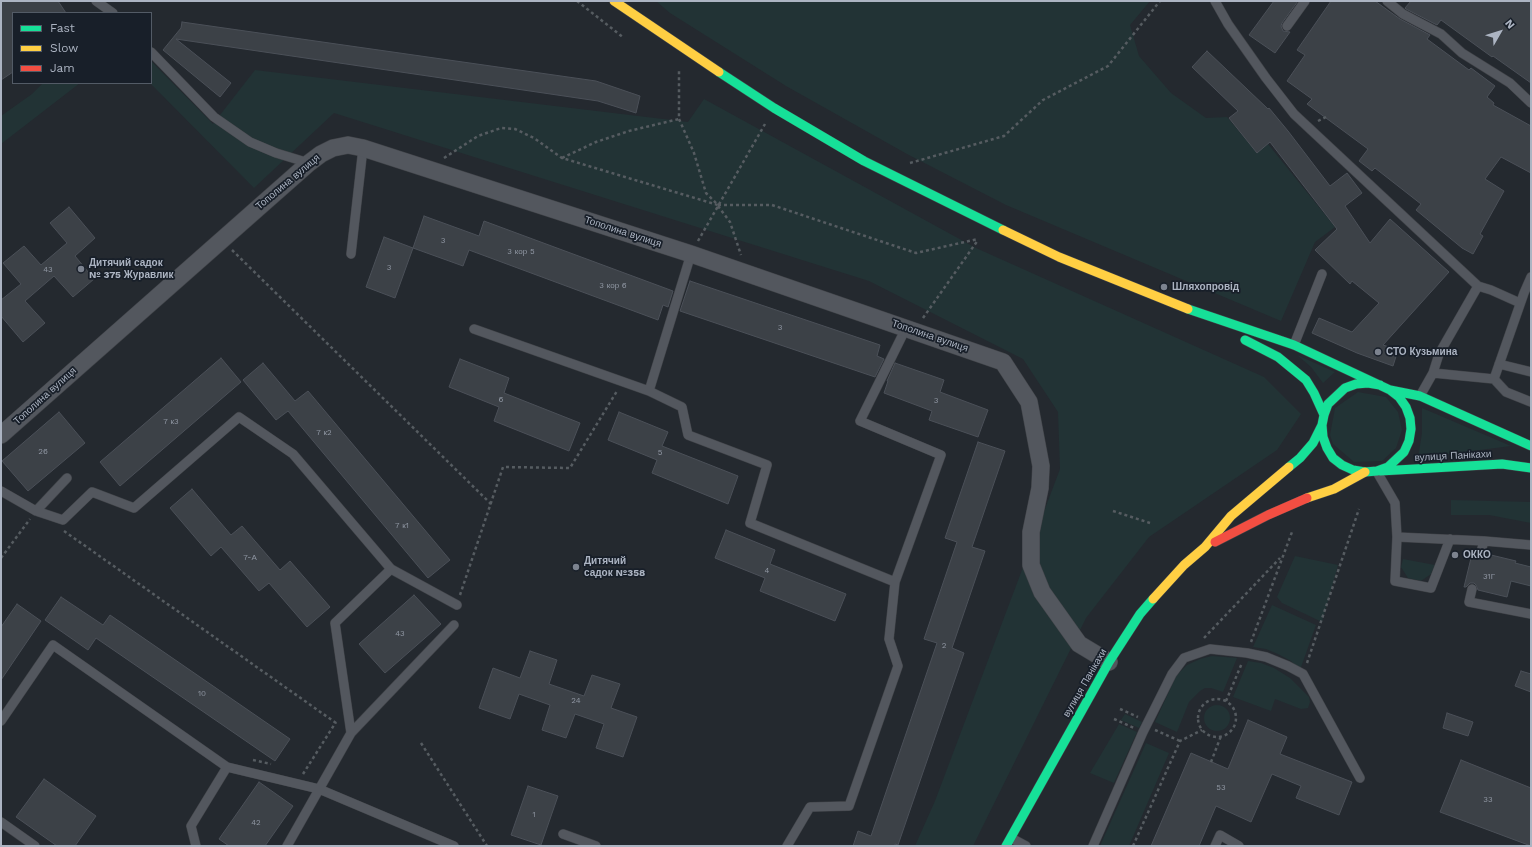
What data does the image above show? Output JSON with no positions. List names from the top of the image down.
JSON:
{
  "streets": {
    "main road": ["вулиця Панікахи"],
    "street": ["Тополина вулиця"]
  },
  "crossings": [
    ["Тополина вулиця", "вулиця Панікахи"]
  ],
  "places": [
    "Дитячий садок № 375 Журавлик",
    "Шляхопровід",
    "СТО Кузьмина",
    "ОККО",
    "Дитячий садок №358"
  ],
  "house_numbers": [
    "3",
    "3 кор 5",
    "3",
    "43",
    "3 кор 6",
    "3",
    "6",
    "3",
    "7 к3",
    "7 к2",
    "26",
    "5",
    "7 к1",
    "7-А",
    "4",
    "31Г",
    "43",
    "2",
    "10",
    "24",
    "53",
    "33",
    "1",
    "42"
  ],
  "legend": ["Fast", "Slow", "Jam"],
  "north": "top right"
}
